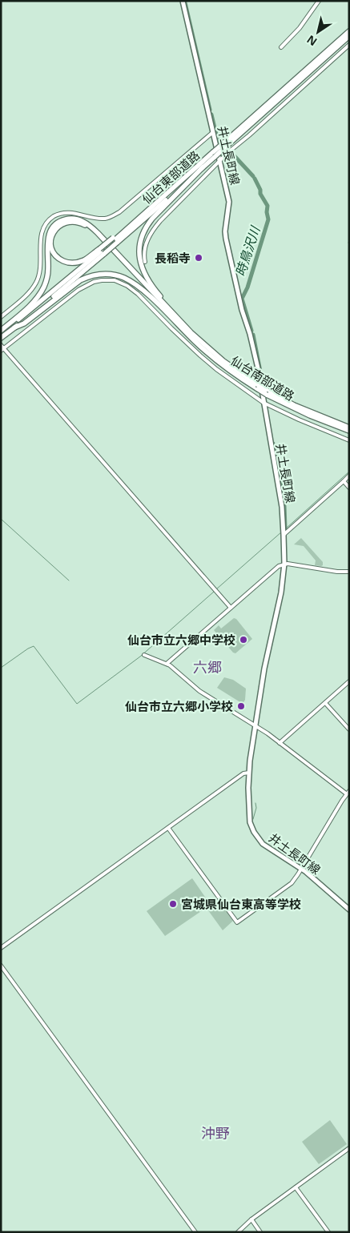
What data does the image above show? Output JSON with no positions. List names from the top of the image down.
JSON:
{
  "streets": {
    "highway": ["仙台東部道路", "仙台南部道路"],
    "main road": ["井土長町線"]
  },
  "districts": ["六郷", "沖野"],
  "water": ["時鳥沢川"],
  "places": [
    "長稻寺",
    "仙台市立六郷中学校",
    "仙台市立六郷小学校",
    "宮城県仙台東高等学校"
  ],
  "north": "bottom left"
}
